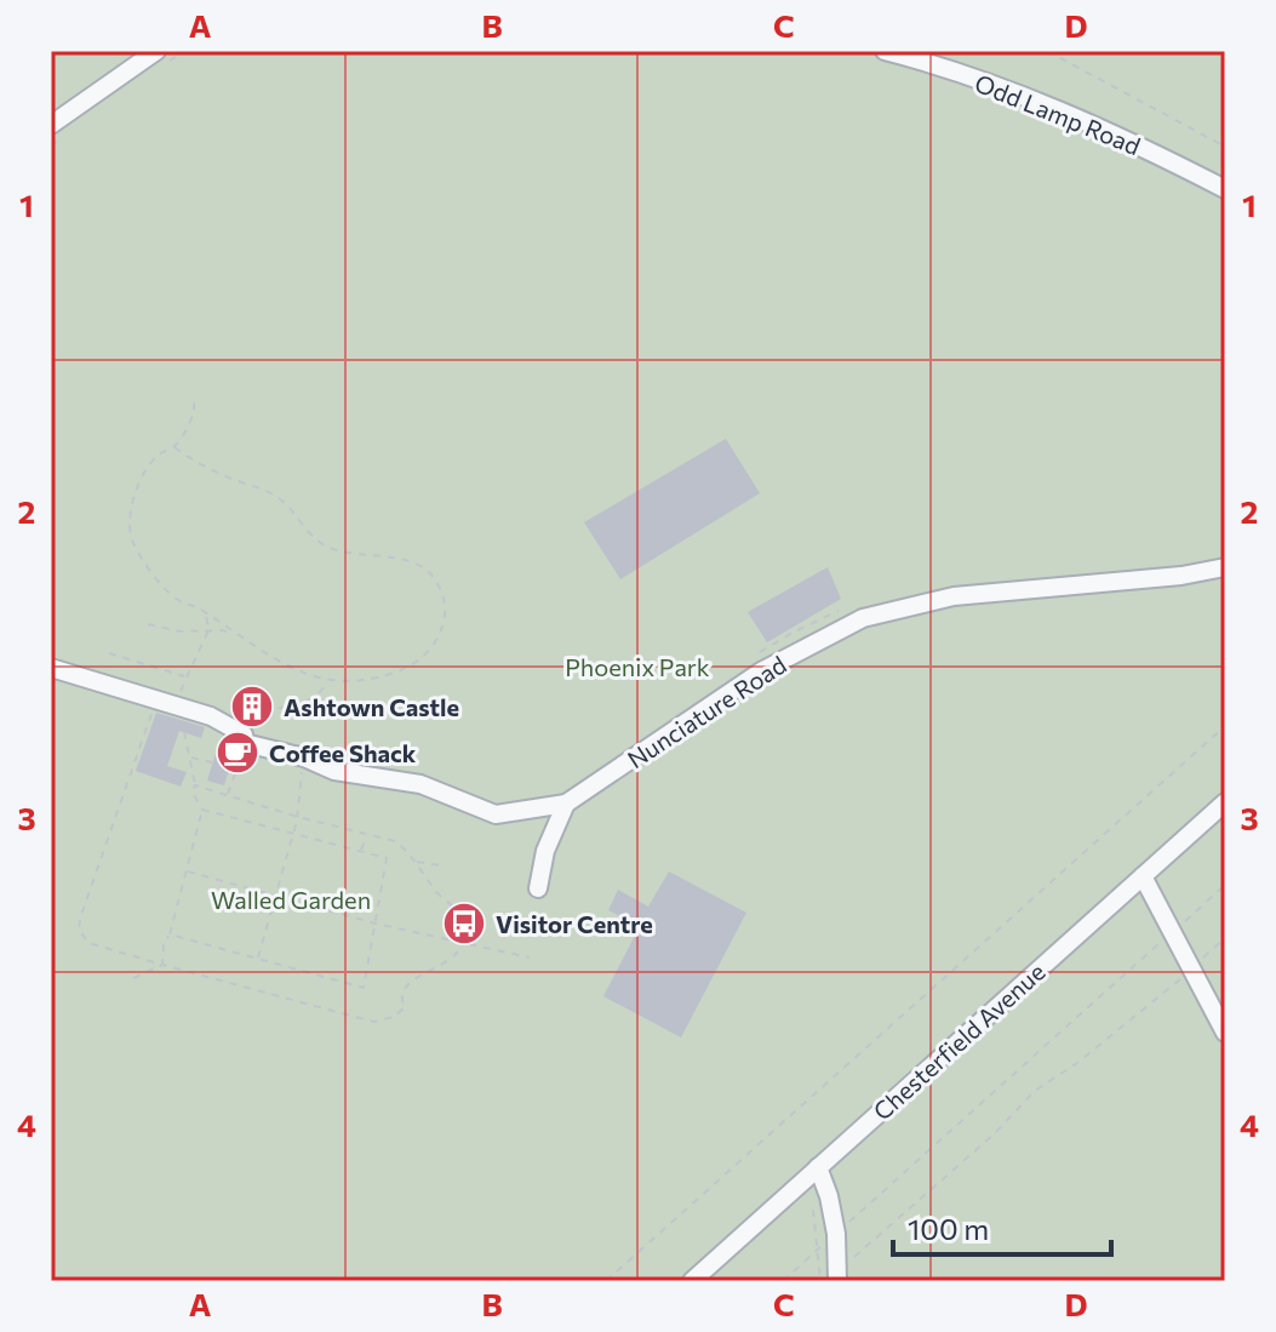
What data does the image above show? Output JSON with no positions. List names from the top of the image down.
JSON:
{
  "streets": {
    "street": ["Odd Lamp Road", "Nunciature Road", "Chesterfield Avenue"]
  },
  "parks": ["Phoenix Park", "Walled Garden"],
  "places": {
    "building": ["Ashtown Castle"],
    "cafe": ["Coffee Shack"],
    "bus stop": ["Visitor Centre"]
  },
  "scale_bar": "100 m",
  "grid": {
    "columns": [
      "A",
      "B",
      "C",
      "D"
    ],
    "rows": [
      "1",
      "2",
      "3",
      "4"
    ]
  }
}
